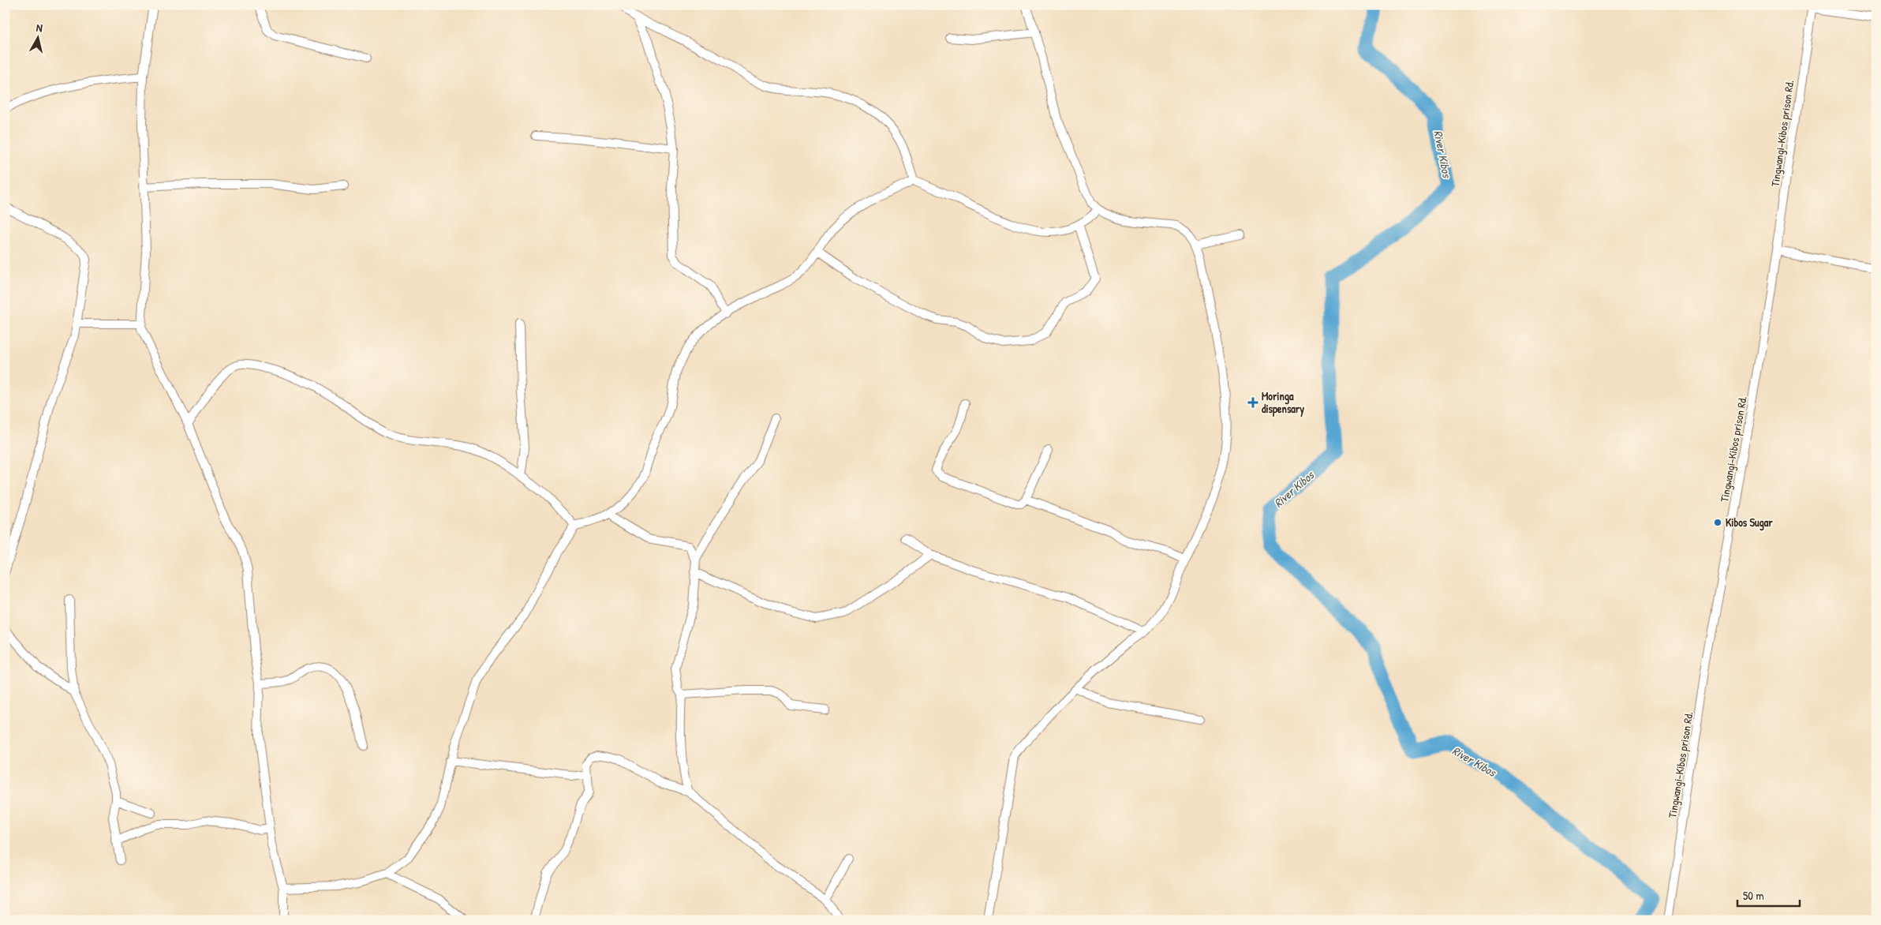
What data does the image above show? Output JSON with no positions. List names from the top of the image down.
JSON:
{
  "streets": {
    "street": ["Tingwangi-Kibos prison Rd."]
  },
  "water": ["River Kibos"],
  "places": {
    "health": ["Moringa dispensary"],
    "other": ["Kibos Sugar"]
  },
  "scale_bar": "50 m",
  "north": "top"
}
